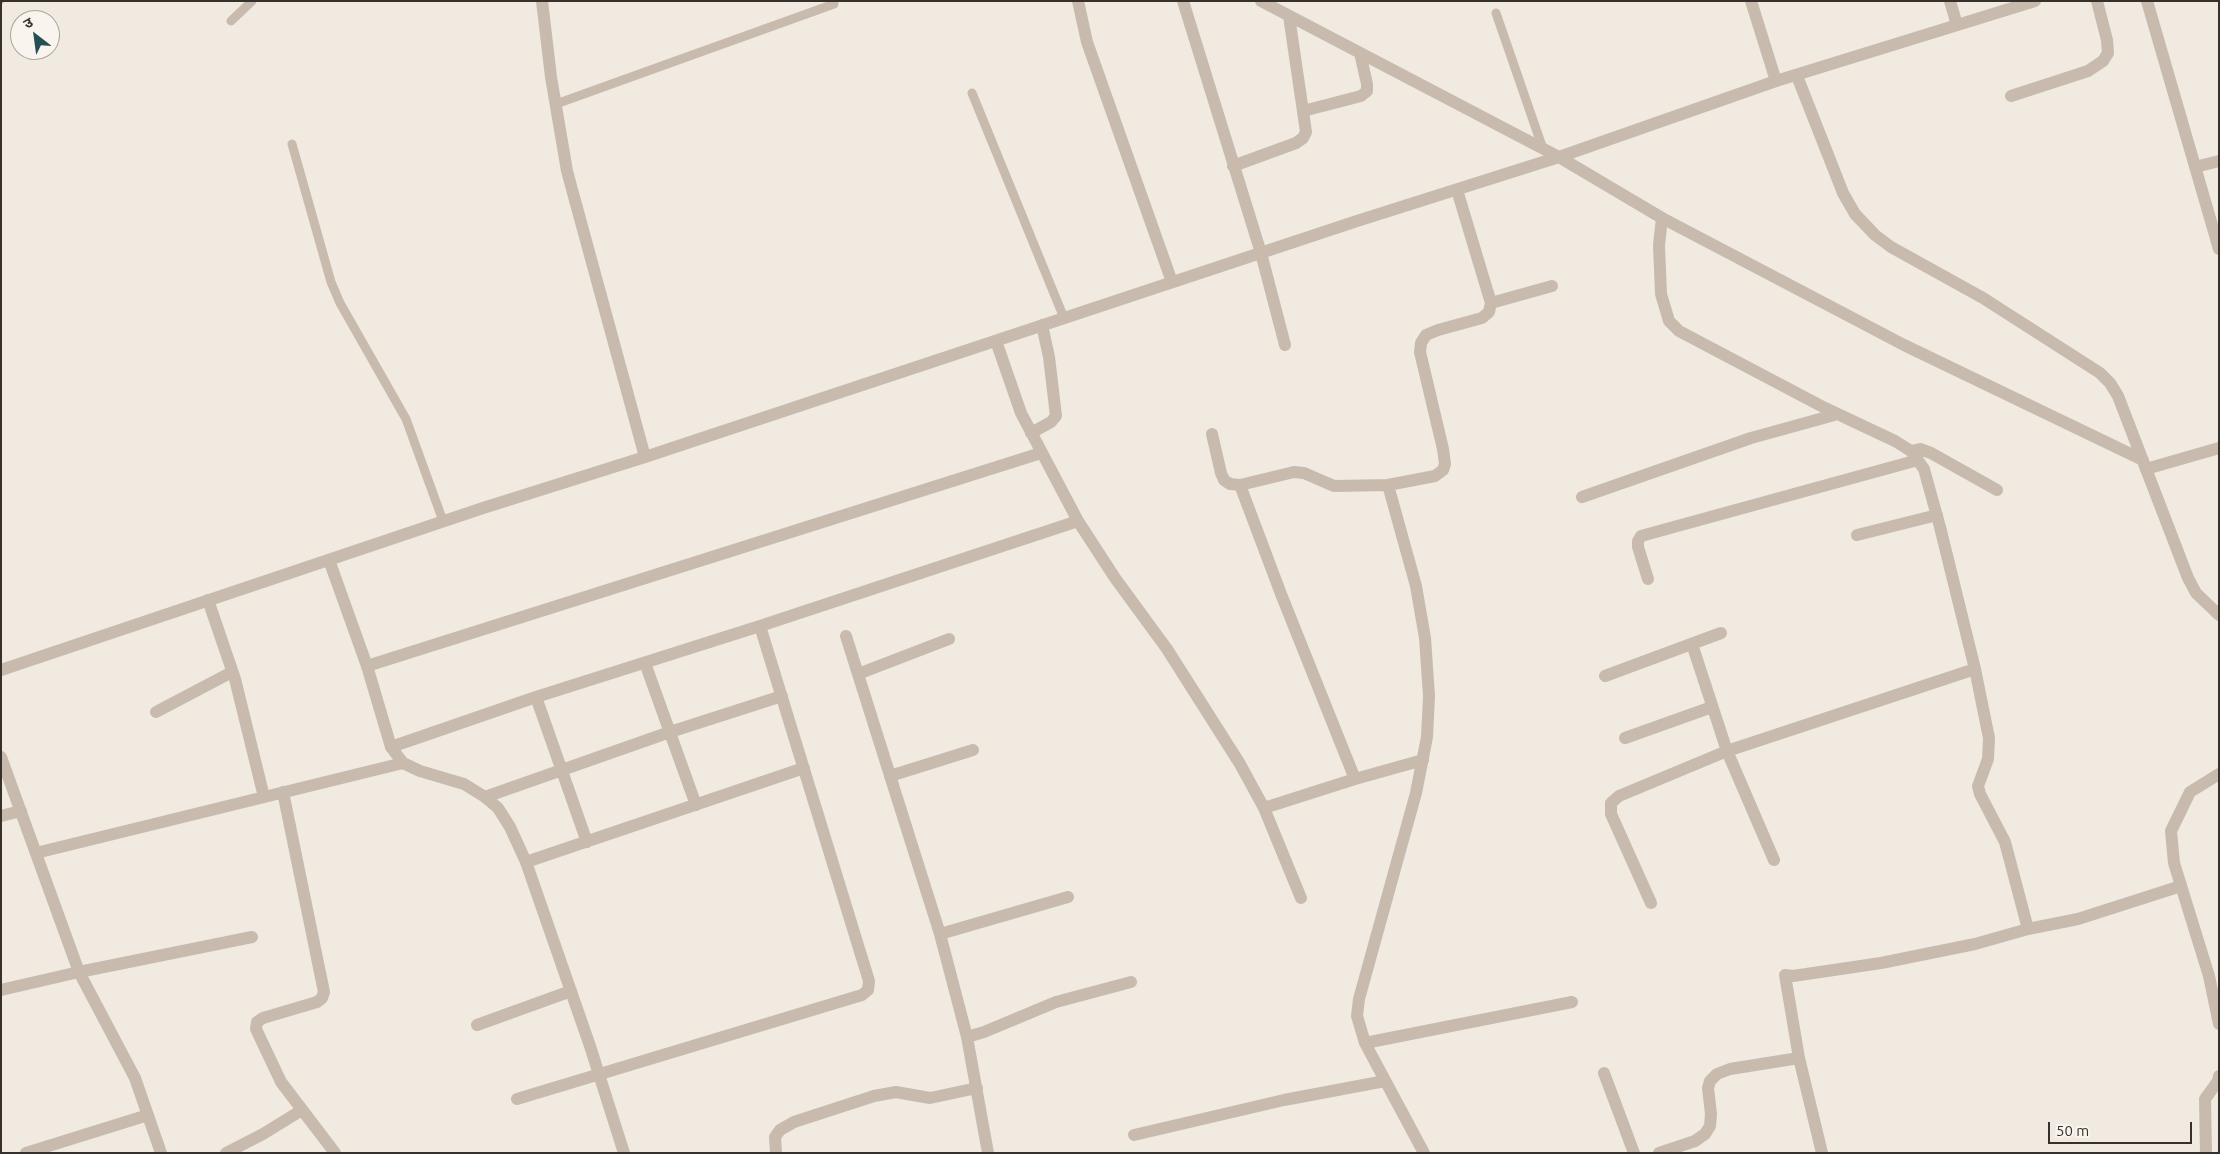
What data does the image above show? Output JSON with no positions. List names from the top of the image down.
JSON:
{
  "scale_bar": "50 m",
  "north": "top left"
}
